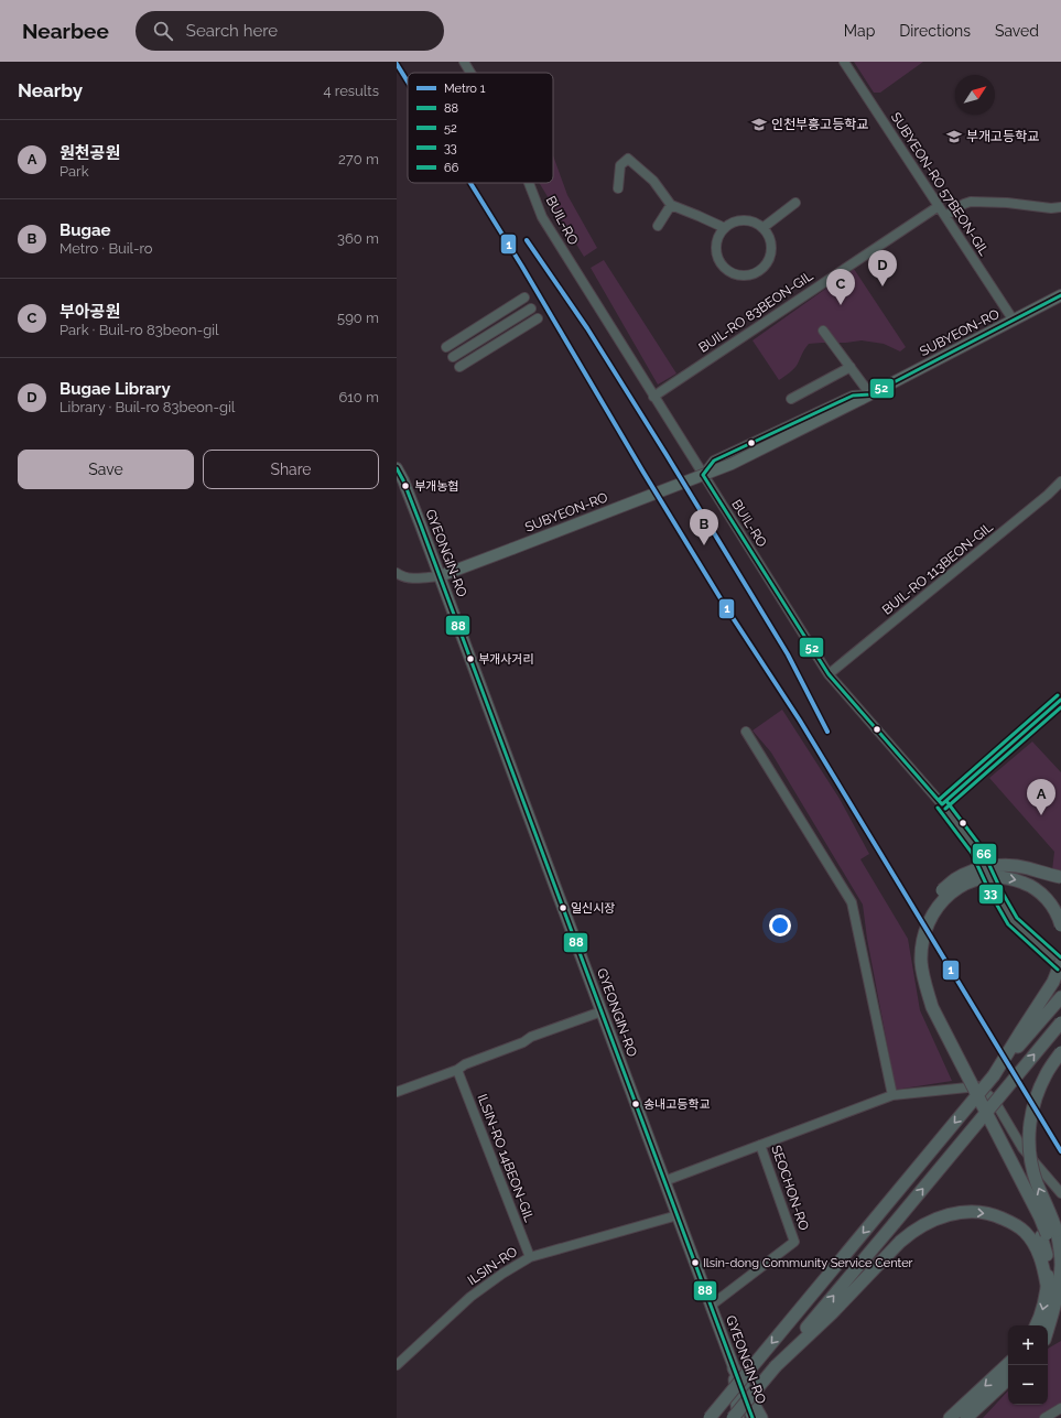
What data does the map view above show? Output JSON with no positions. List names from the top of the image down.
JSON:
{
  "streets": {
    "main road": ["SUBYEON-RO", "GYEONGIN-RO"],
    "street": [
      "SUBYEON-RO 57BEON-GIL",
      "BUIL-RO",
      "BUIL-RO 83BEON-GIL",
      "BUIL-RO 113BEON-GIL",
      "ILSIN-RO 14BEON-GIL",
      "SEOCHON-RO",
      "ILSIN-RO"
    ]
  },
  "crossings": [
    ["SUBYEON-RO 57BEON-GIL", "BUIL-RO 83BEON-GIL"],
    ["SUBYEON-RO 57BEON-GIL", "SUBYEON-RO"],
    ["BUIL-RO", "BUIL-RO 83BEON-GIL"],
    ["BUIL-RO", "SUBYEON-RO"],
    ["BUIL-RO", "BUIL-RO 113BEON-GIL"],
    ["SUBYEON-RO", "GYEONGIN-RO"],
    ["GYEONGIN-RO", "SEOCHON-RO"],
    ["GYEONGIN-RO", "ILSIN-RO"],
    ["ILSIN-RO 14BEON-GIL", "ILSIN-RO"]
  ],
  "places": {
    "school or university": ["인천부흥고등학교", "부개고등학교"],
    "other": [
      "부개농협",
      "부개사거리",
      "일신시장",
      "송내고등학교",
      "Ilsin-dong Community Service Center"
    ]
  },
  "lines": [
    "metro line 1",
    "transit line 52",
    "transit line 88",
    "transit line 66",
    "transit line 33"
  ],
  "legend": [
    "Metro 1",
    "88",
    "52",
    "33",
    "66"
  ],
  "north": "top right",
  "page": {
    "header": "Nearbee",
    "search": "Search here",
    "nav": ["Map", "Directions", "Saved"],
    "heading": ["Nearby", "4 results"],
    "list": [
      {
        "mark": "A",
        "name": "원천공원",
        "note": "Park",
        "value": "270 m"
      },
      {
        "mark": "B",
        "name": "Bugae",
        "note": "Metro · Buil-ro",
        "value": "360 m"
      },
      {
        "mark": "C",
        "name": "부아공원",
        "note": "Park · Buil-ro 83beon-gil",
        "value": "590 m"
      },
      {
        "mark": "D",
        "name": "Bugae Library",
        "note": "Library · Buil-ro 83beon-gil",
        "value": "610 m"
      }
    ],
    "pins": [
      "D",
      "C",
      "B",
      "A"
    ],
    "buttons": ["Save", "Share"],
    "map_buttons": ["+", "−"]
  }
}
